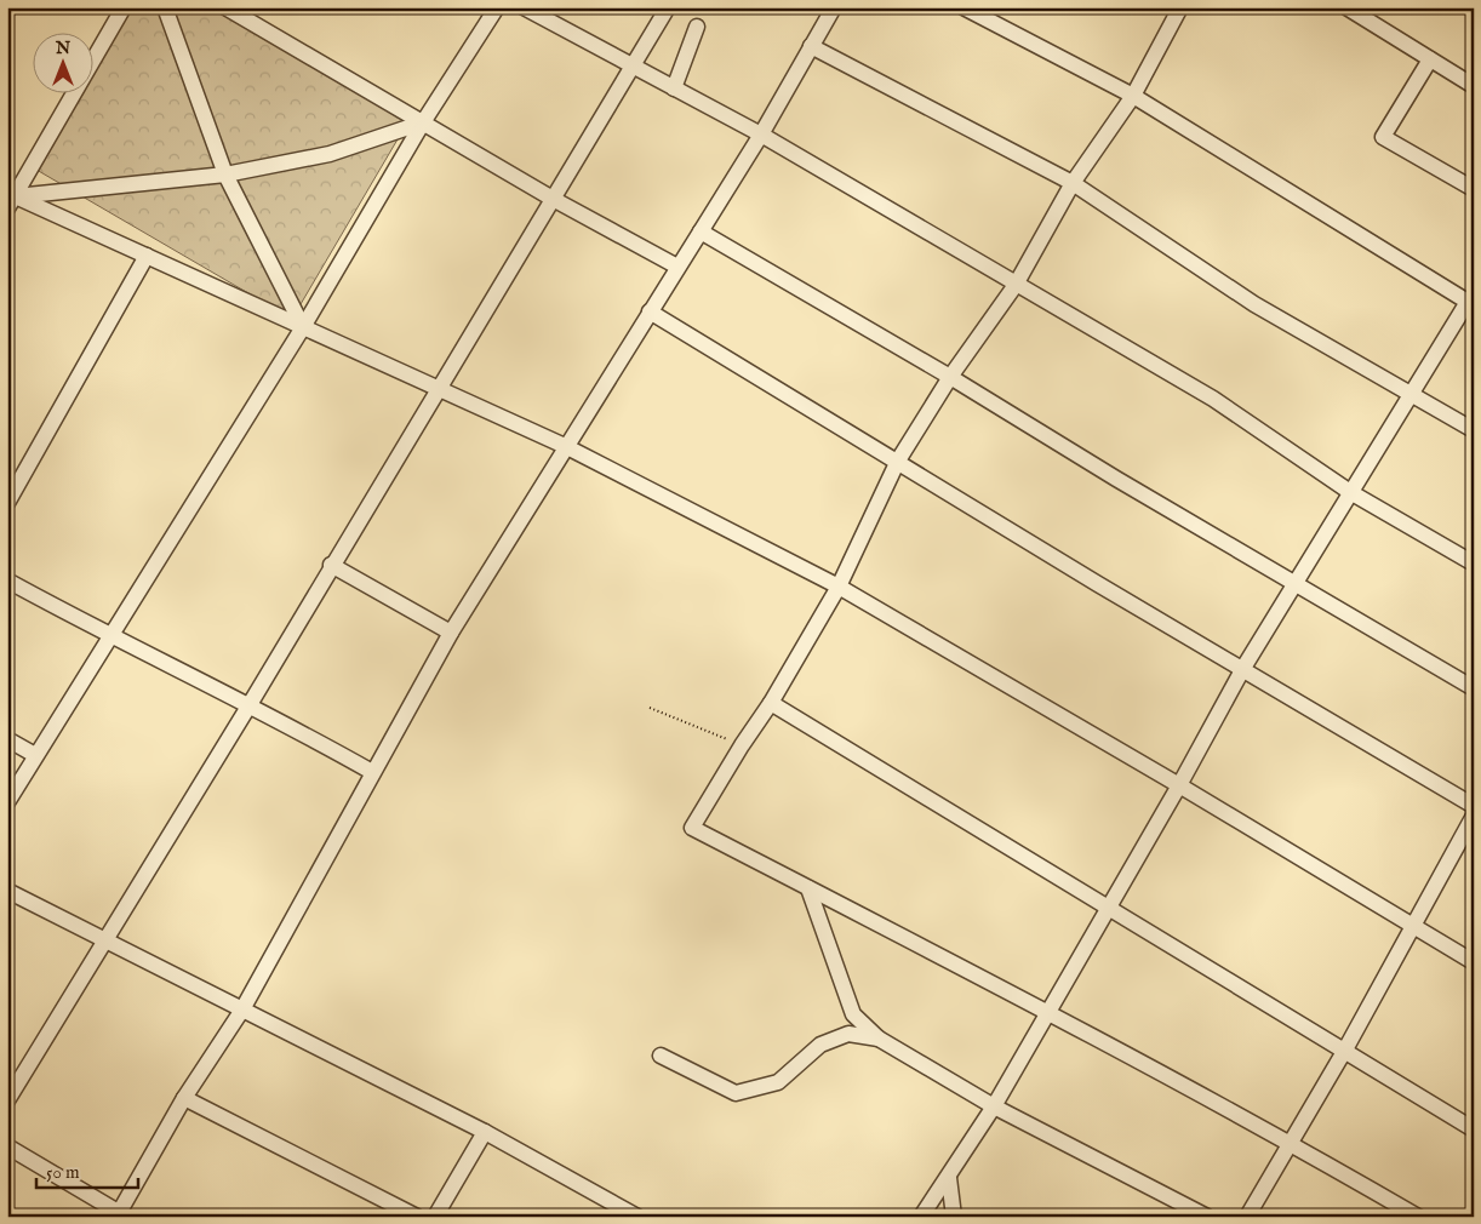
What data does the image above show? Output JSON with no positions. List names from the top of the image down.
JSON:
{
  "scale_bar": "50 m",
  "north": "top"
}
